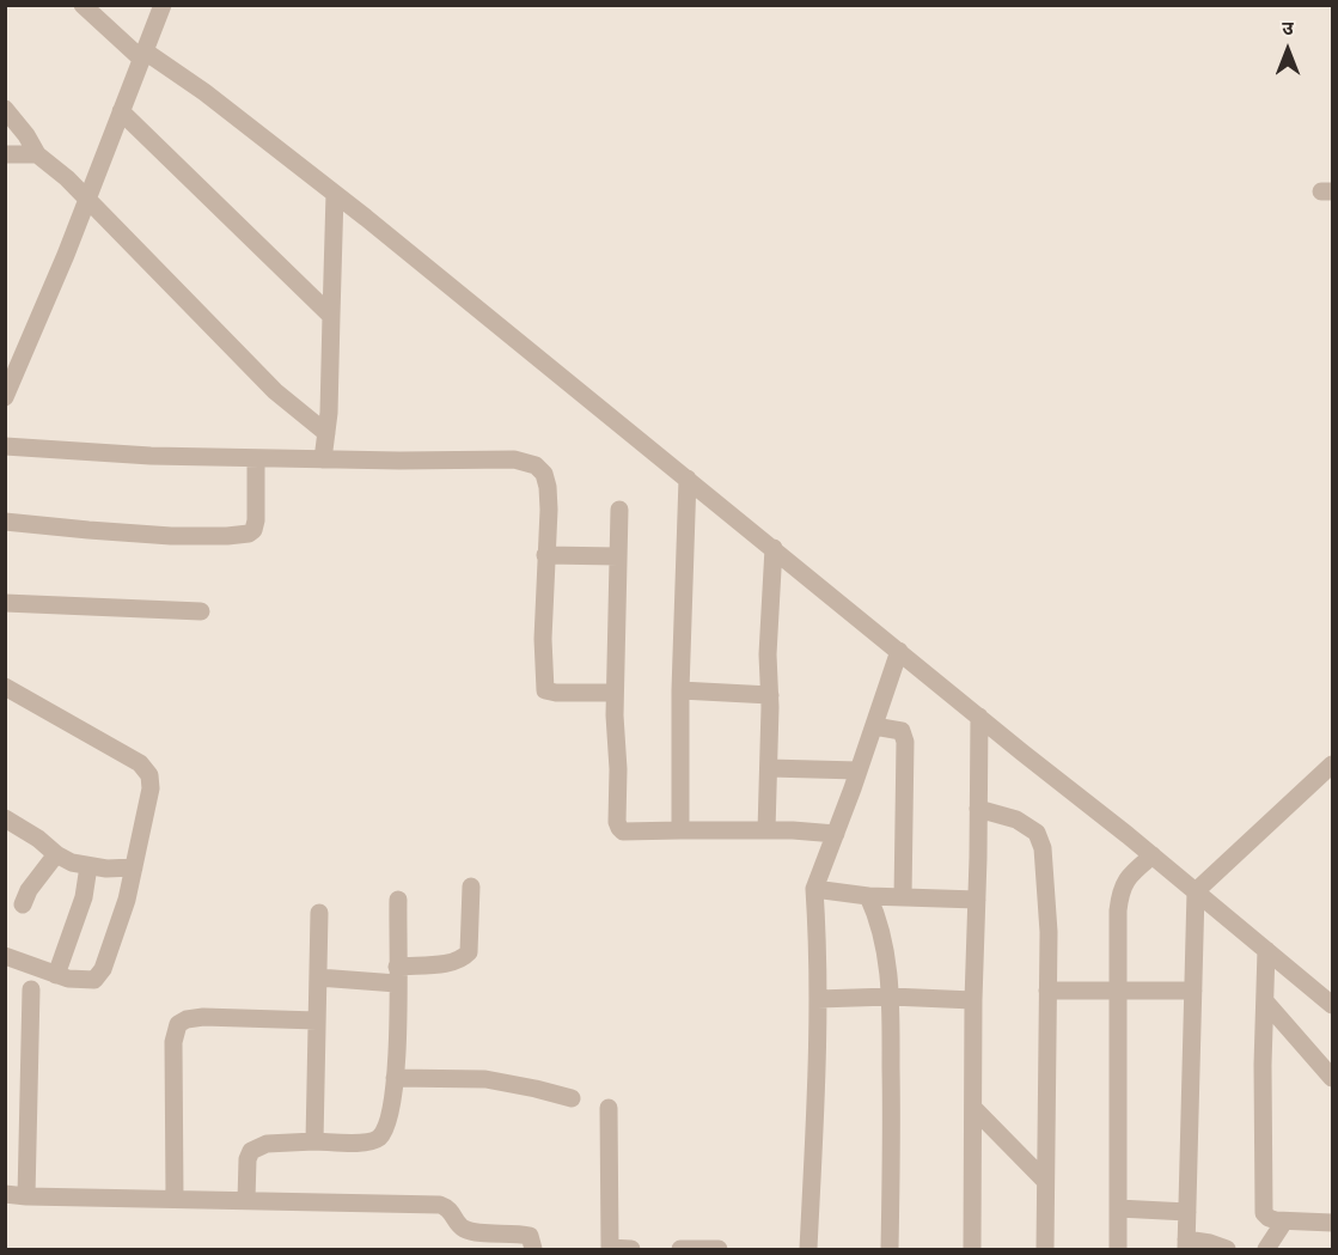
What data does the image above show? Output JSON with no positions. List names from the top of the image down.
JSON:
{
  "north": "top"
}
